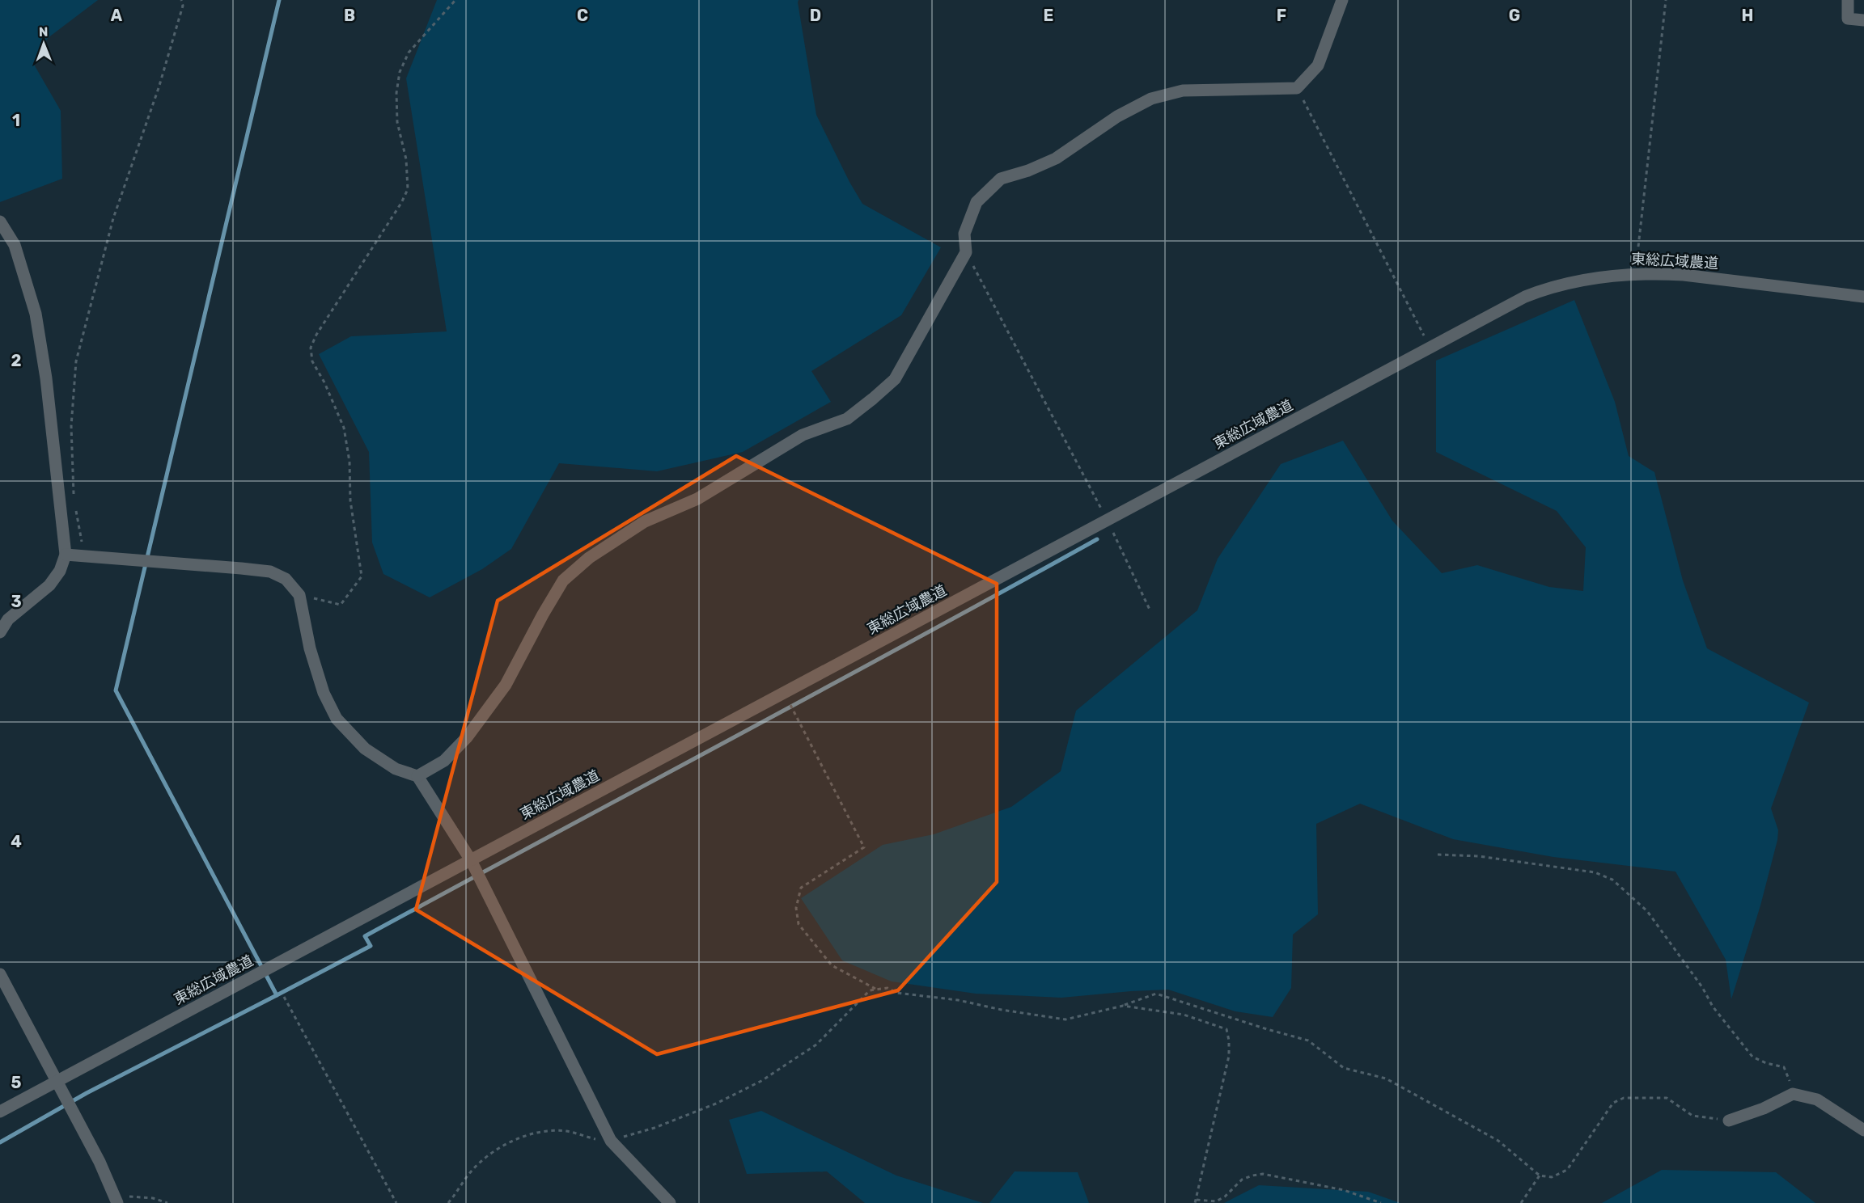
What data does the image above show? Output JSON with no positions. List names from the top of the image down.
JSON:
{
  "streets": {
    "street": ["東総広域農道"]
  },
  "north": "top",
  "grid": {
    "columns": [
      "A",
      "B",
      "C",
      "D",
      "E",
      "F",
      "G",
      "H"
    ],
    "rows": [
      "1",
      "2",
      "3",
      "4",
      "5"
    ]
  }
}
